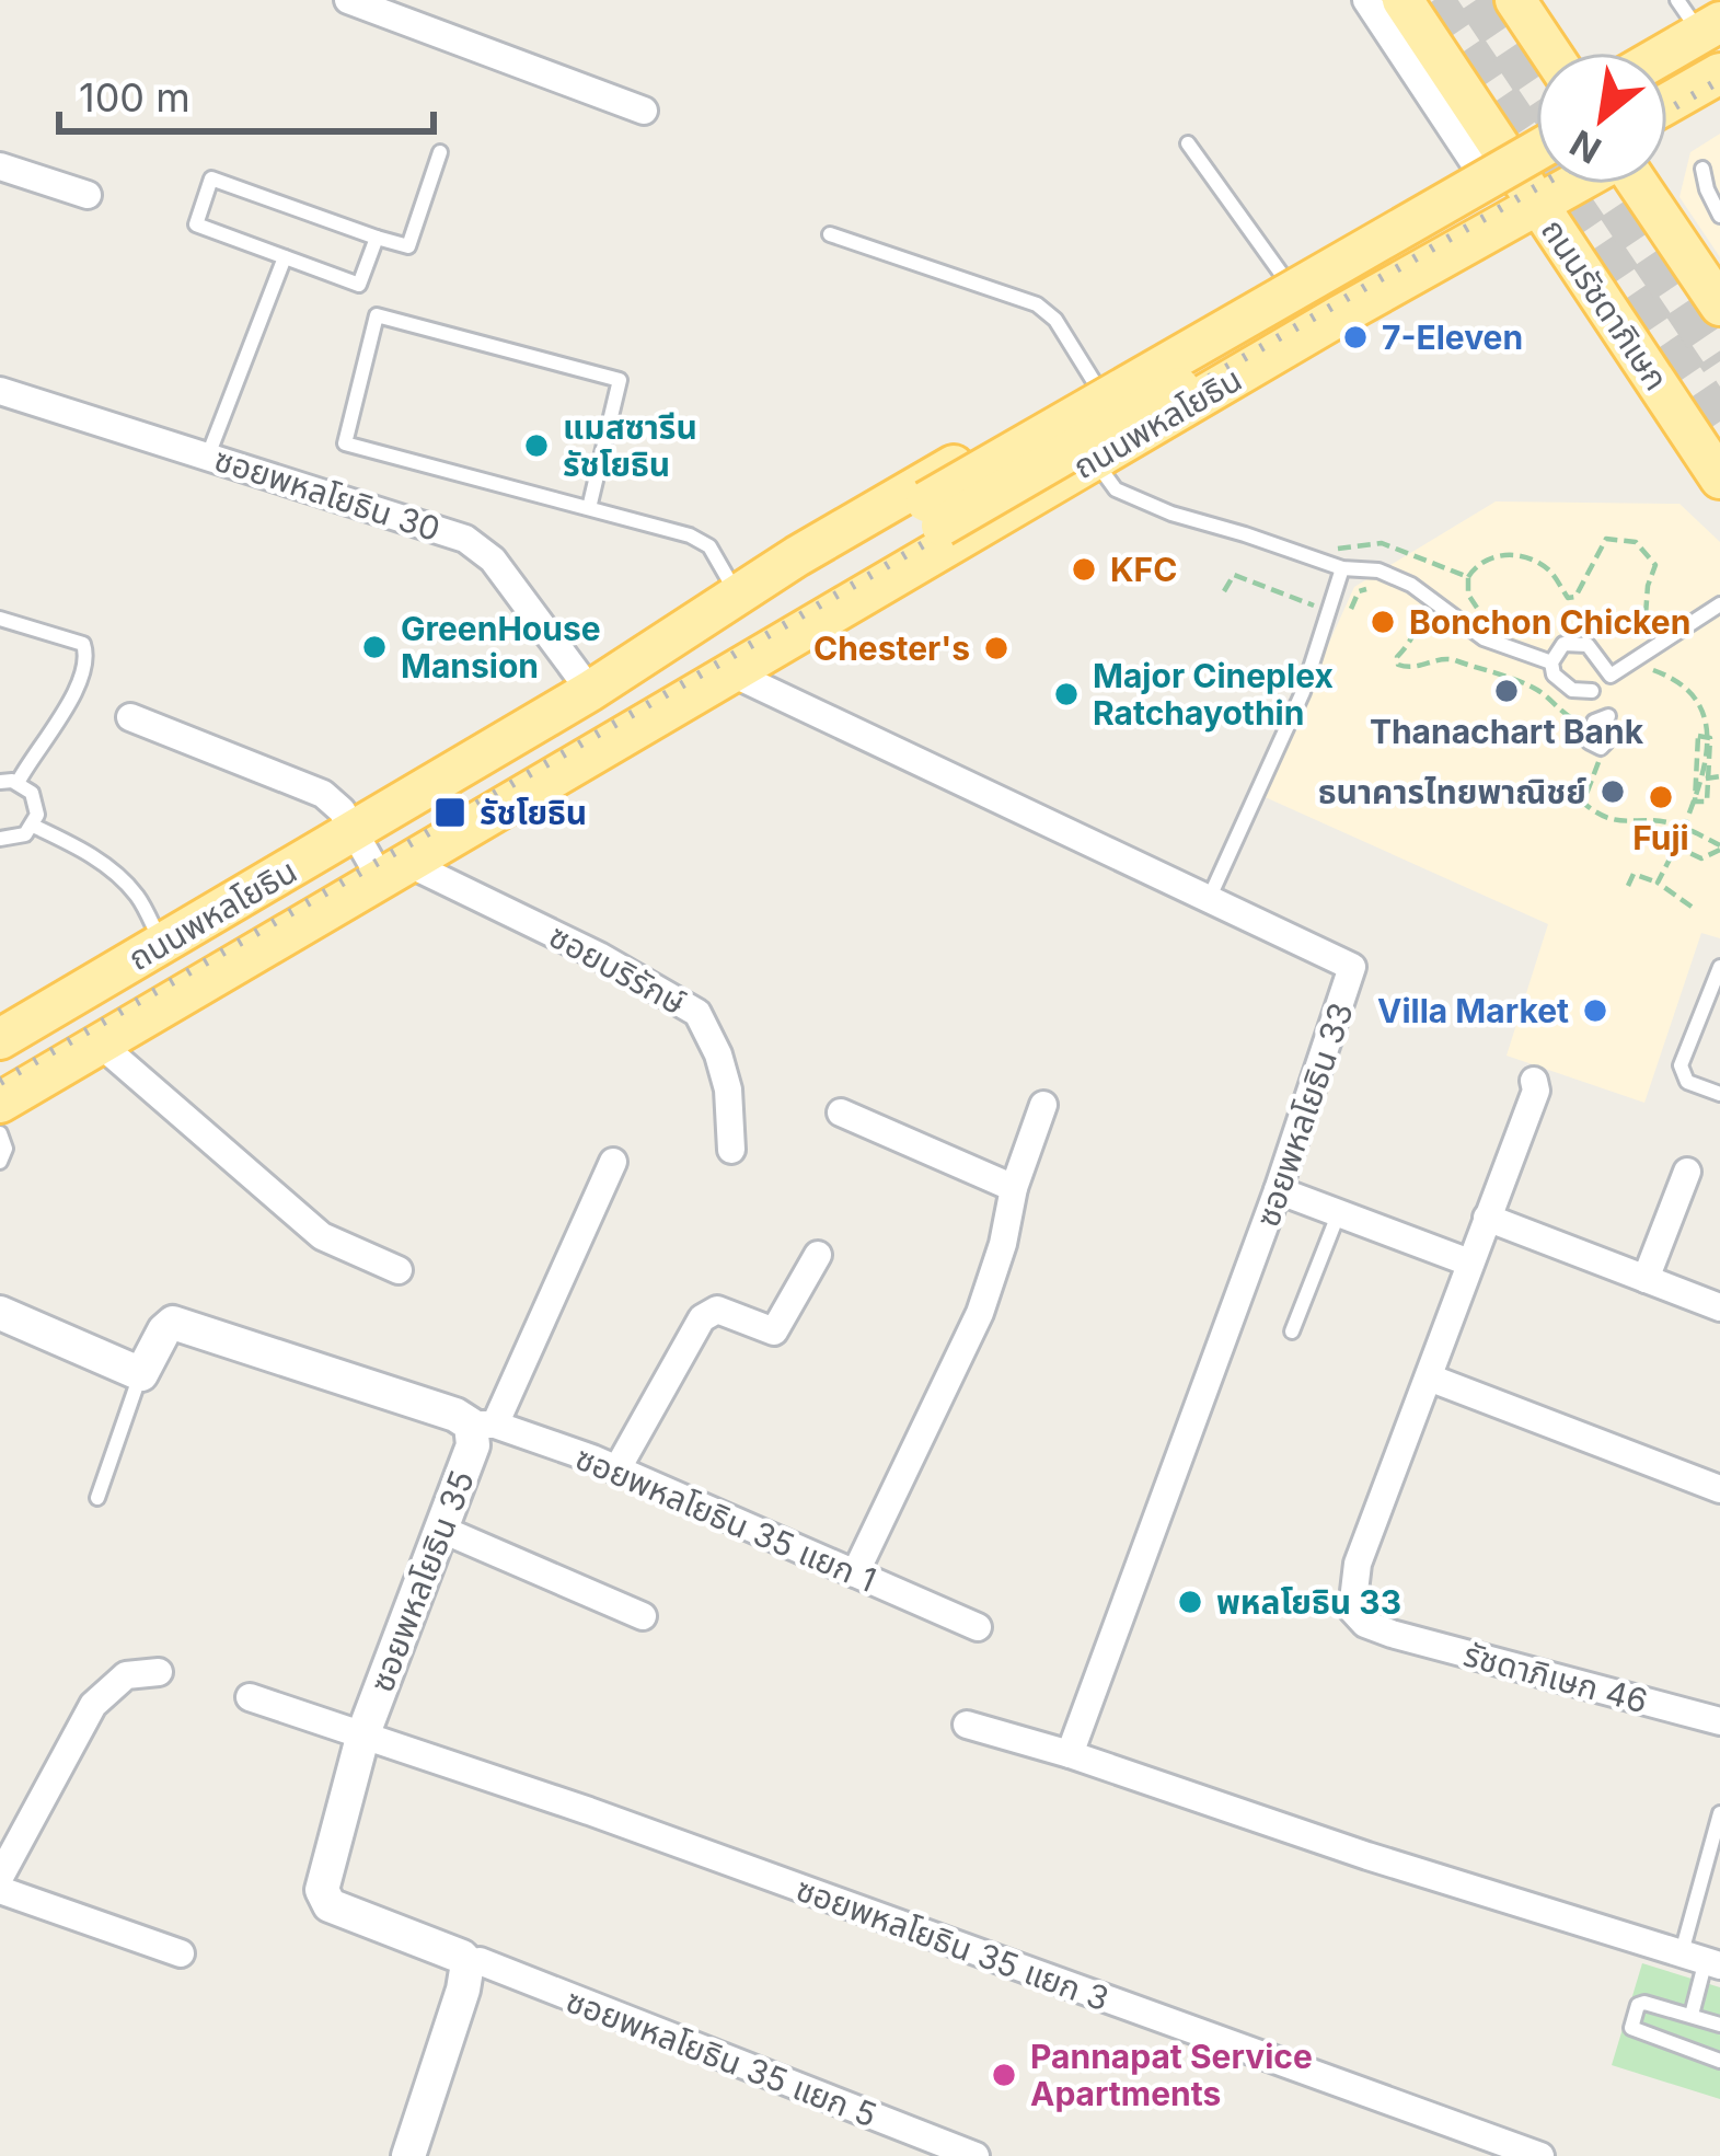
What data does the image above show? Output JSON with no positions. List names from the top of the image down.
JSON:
{
  "streets": {
    "main road": ["ถนนรัชดาภิเษก", "ถนนพหลโยธิน"],
    "street": [
      "ซอยพหลโยธิน 30",
      "ซอยบริรักษ์",
      "ซอยพหลโยธิน 33",
      "ซอยพหลโยธิน 35 แยก 1",
      "ซอยพหลโยธิน 35",
      "รัชดาภิเษก 46",
      "ซอยพหลโยธิน 35 แยก 3",
      "ซอยพหลโยธิน 35 แยก 5"
    ]
  },
  "crossings": [
    ["ถนนรัชดาภิเษก", "ถนนพหลโยธิน"],
    ["ถนนพหลโยธิน", "ซอยพหลโยธิน 30"],
    ["ถนนพหลโยธิน", "ซอยบริรักษ์"],
    ["ถนนพหลโยธิน", "ซอยพหลโยธิน 33"],
    ["ซอยพหลโยธิน 35 แยก 1", "ซอยพหลโยธิน 35"],
    ["ซอยพหลโยธิน 35", "ซอยพหลโยธิน 35 แยก 3"],
    ["ซอยพหลโยธิน 35", "ซอยพหลโยธิน 35 แยก 5"]
  ],
  "places": {
    "other": [
      "7-Eleven",
      "แมสซารีน รัชโยธิน",
      "KFC",
      "Bonchon Chicken",
      "GreenHouse Mansion",
      "Chester's",
      "Thanachart Bank",
      "Major Cineplex Ratchayothin",
      "ธนาคารไทยพาณิชย์",
      "Fuji",
      "Villa Market",
      "พหลโยธิน 33",
      "Pannapat Service Apartments"
    ],
    "transit": ["รัชโยธิน"]
  },
  "scale_bar": "100 m",
  "north": "bottom left"
}
